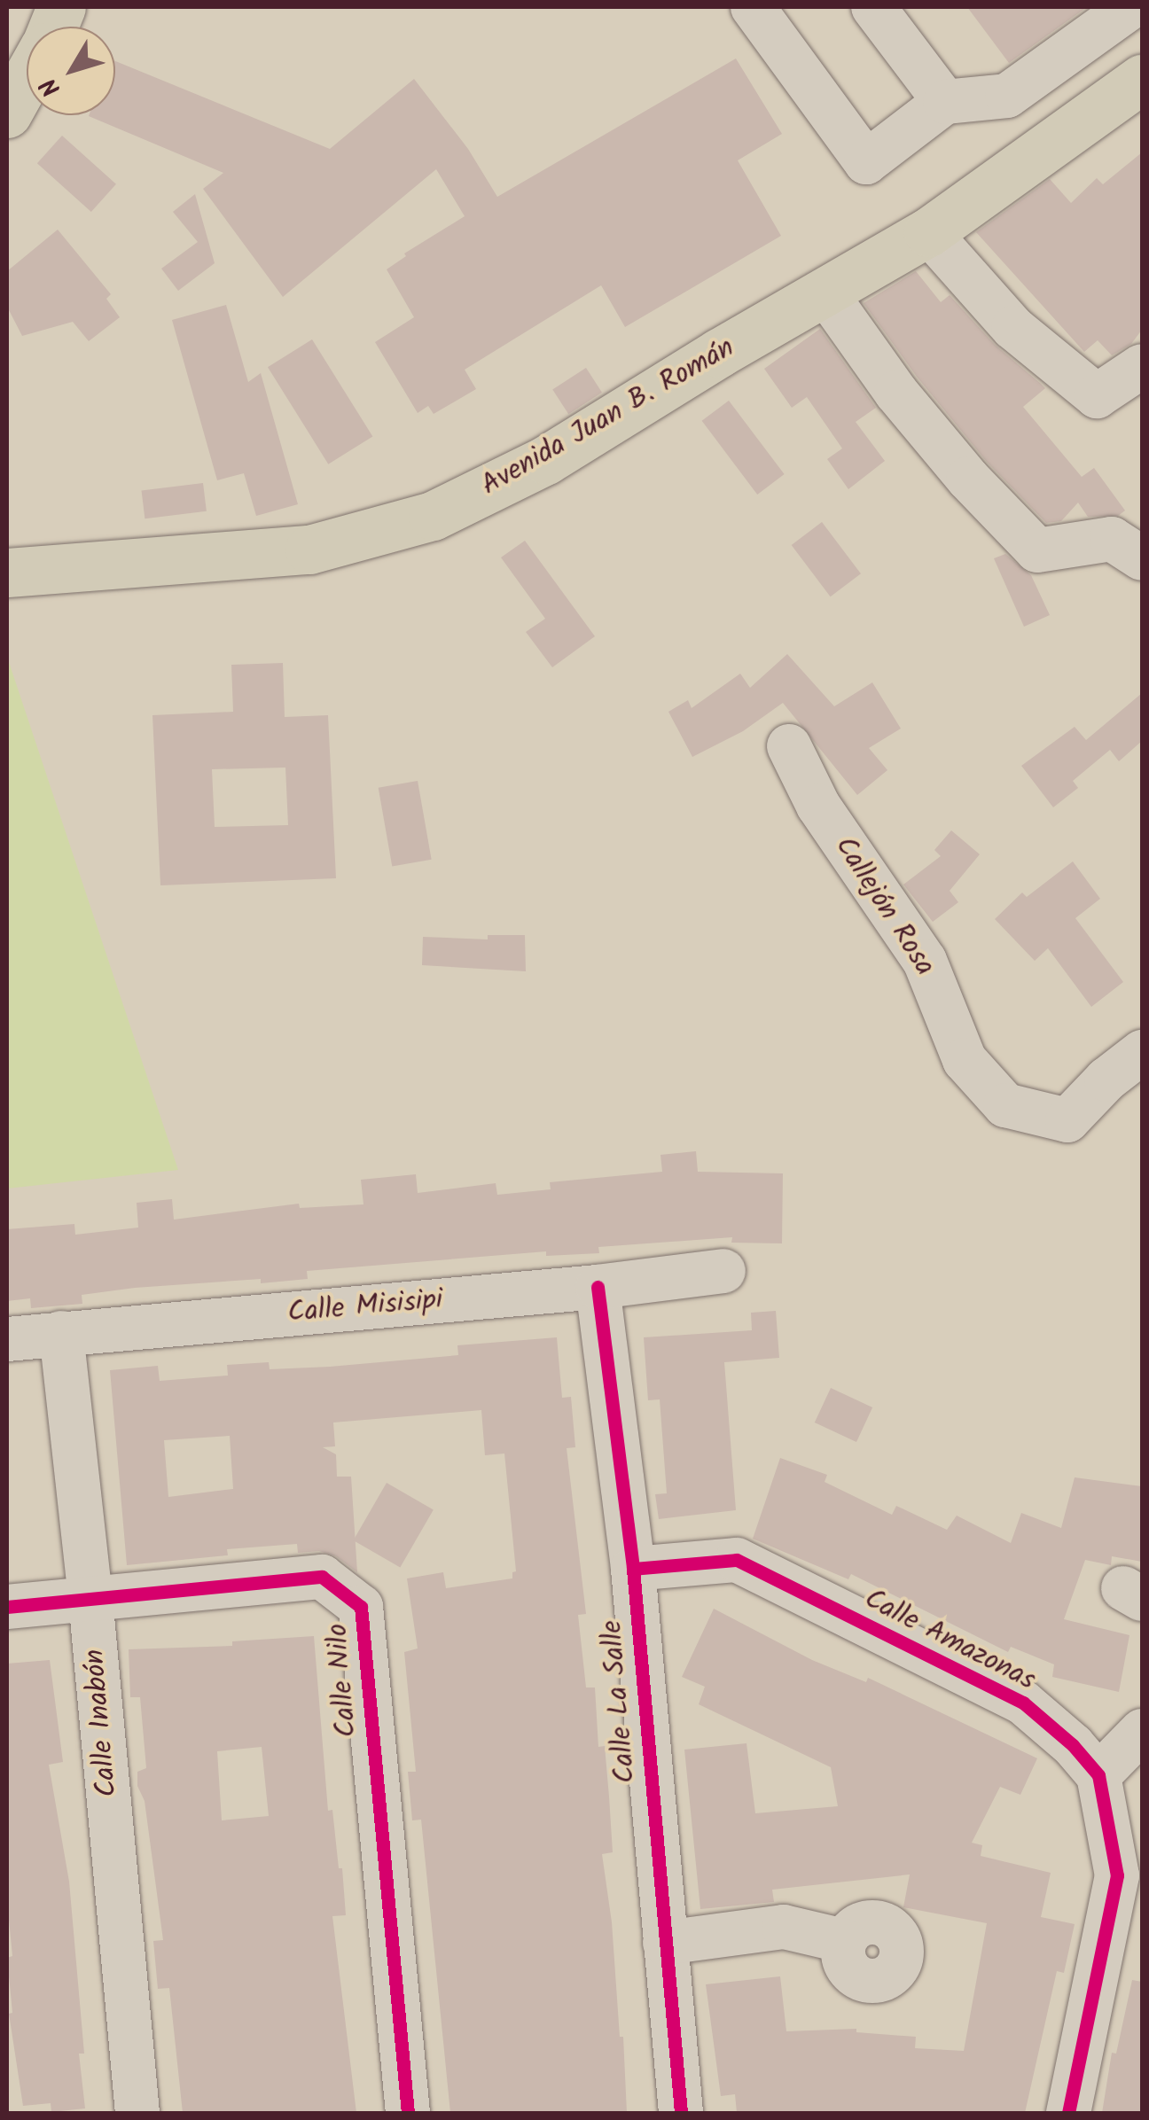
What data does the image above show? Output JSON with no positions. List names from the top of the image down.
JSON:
{
  "streets": {
    "main road": ["Avenida Juan B. Román"],
    "street": [
      "Callejón Rosa",
      "Calle Misisipi",
      "Calle Amazonas",
      "Calle Nilo",
      "Calle La Salle",
      "Calle Inabón"
    ]
  },
  "crossings": [
    ["Calle Misisipi", "Calle La Salle"],
    ["Calle Misisipi", "Calle Inabón"],
    ["Calle Amazonas", "Calle La Salle"],
    ["Calle Nilo", "Calle Inabón"]
  ],
  "north": "bottom left"
}
